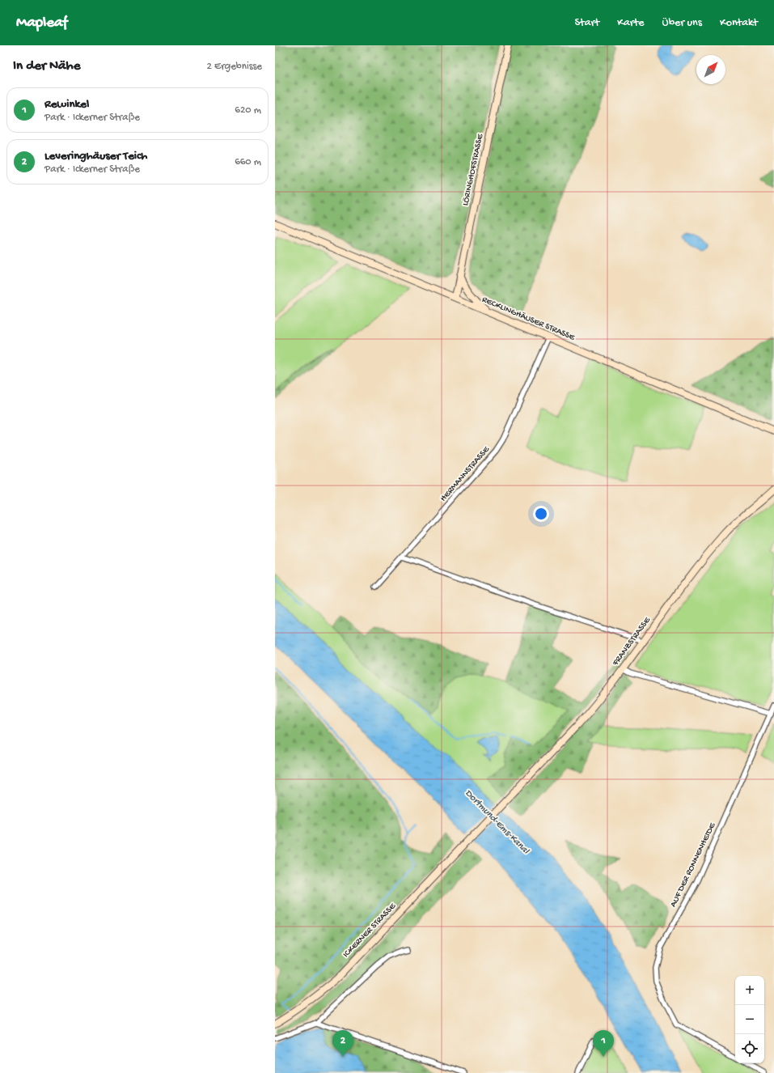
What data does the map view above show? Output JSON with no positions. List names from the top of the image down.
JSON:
{
  "streets": {
    "main road": [
      "LÖRINGHOFSTRASSE",
      "RECKLINGHÄUSER STRASSE",
      "FRANZSTRASSE",
      "ICKERNER STRASSE"
    ],
    "street": ["HERMANNSTRASSE", "AUF DER RONNENHEIDE"]
  },
  "crossings": [
    ["LÖRINGHOFSTRASSE", "RECKLINGHÄUSER STRASSE"],
    ["RECKLINGHÄUSER STRASSE", "HERMANNSTRASSE"],
    ["FRANZSTRASSE", "ICKERNER STRASSE"]
  ],
  "water": ["Dortmund-Ems-Kanal"],
  "north": "top right",
  "page": {
    "header": "Mapleaf",
    "nav": [
      "Start",
      "Karte",
      "Über uns",
      "Kontakt"
    ],
    "heading": ["In der Nähe", "2 Ergebnisse"],
    "list": [
      {
        "mark": "1",
        "name": "Rewinkel",
        "note": "Park · Ickerner Straße",
        "value": "620 m"
      },
      {
        "mark": "2",
        "name": "Leveringhäuser Teich",
        "note": "Park · Ickerner Straße",
        "value": "660 m"
      }
    ],
    "map_buttons": ["+", "−"],
    "pins": ["1", "2"]
  }
}
